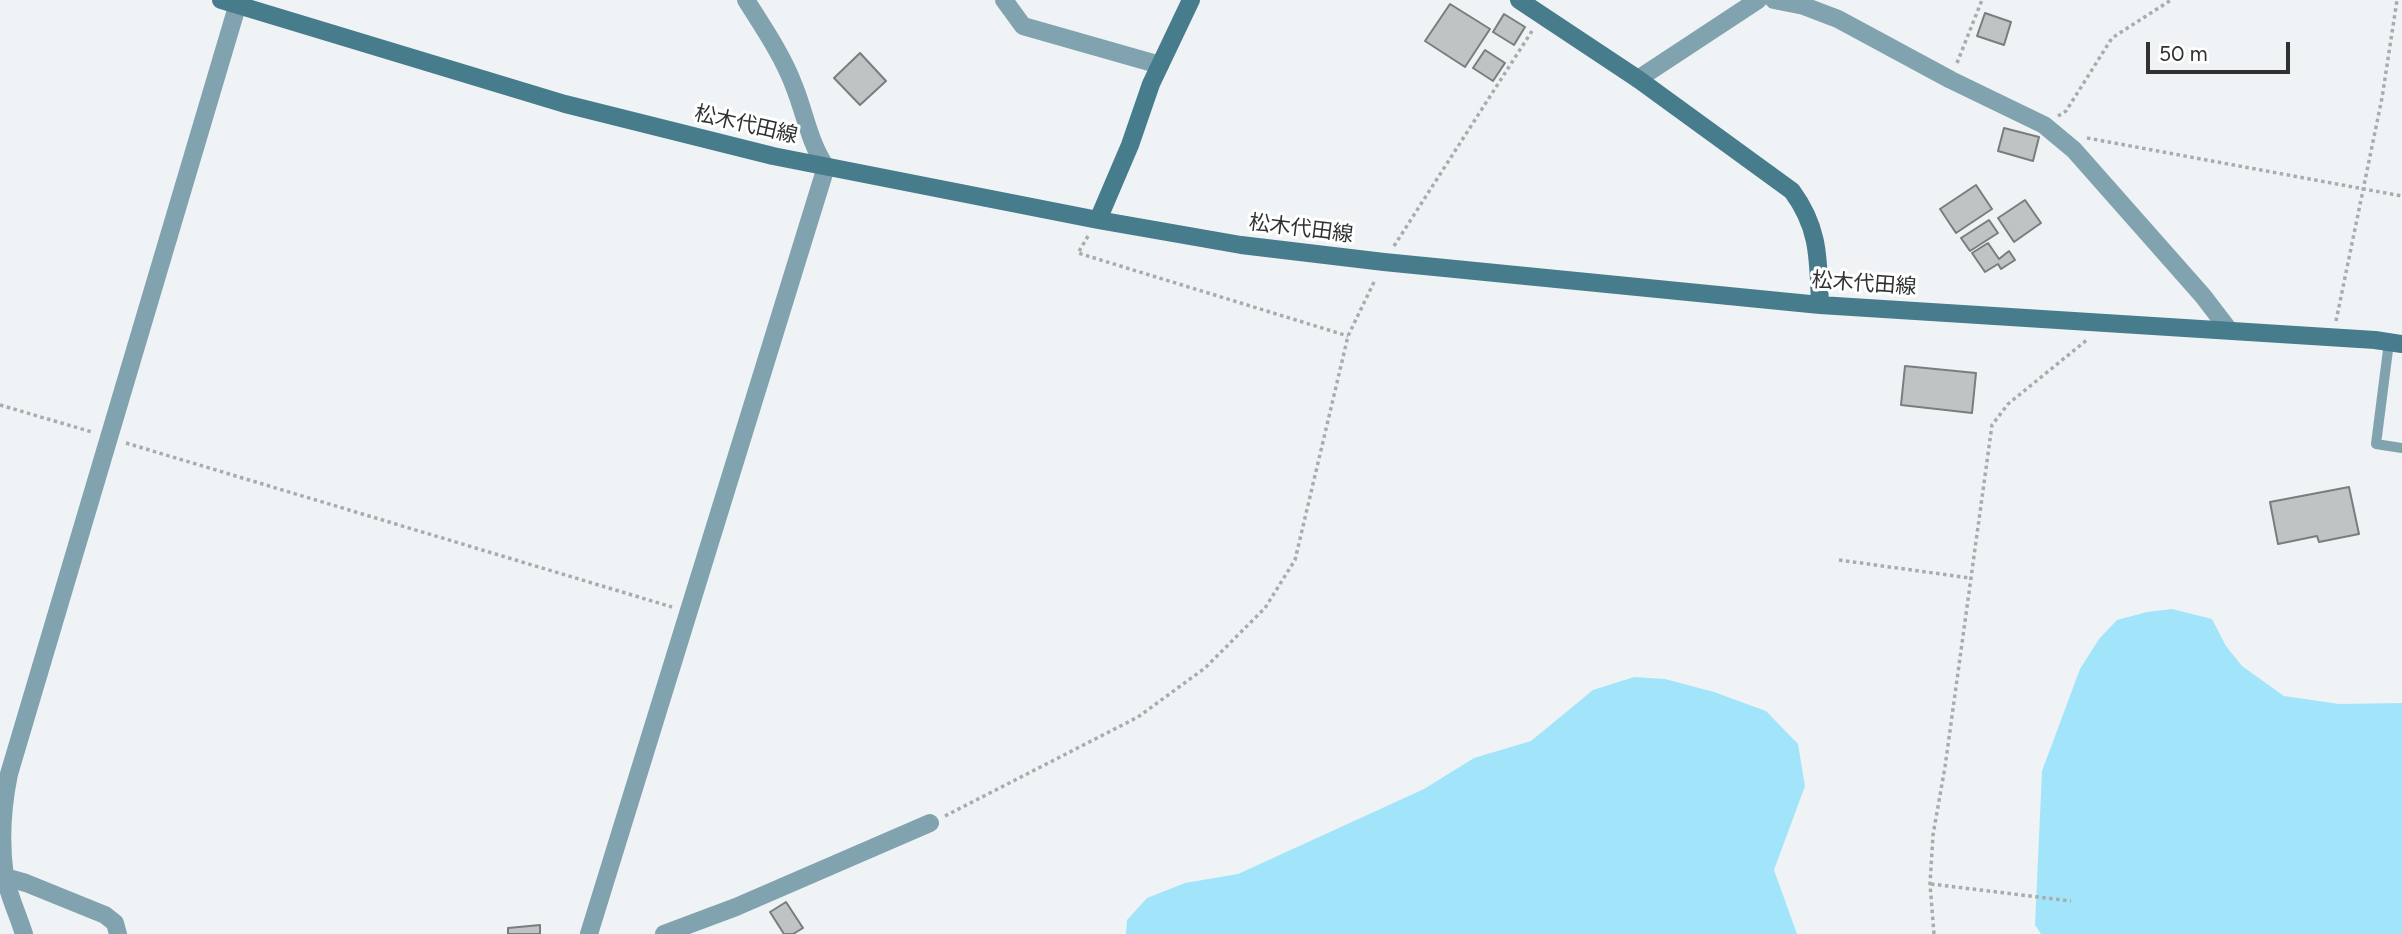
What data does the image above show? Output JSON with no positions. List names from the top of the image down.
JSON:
{
  "streets": {
    "main road": ["松木代田線"]
  },
  "scale_bar": "50 m"
}
